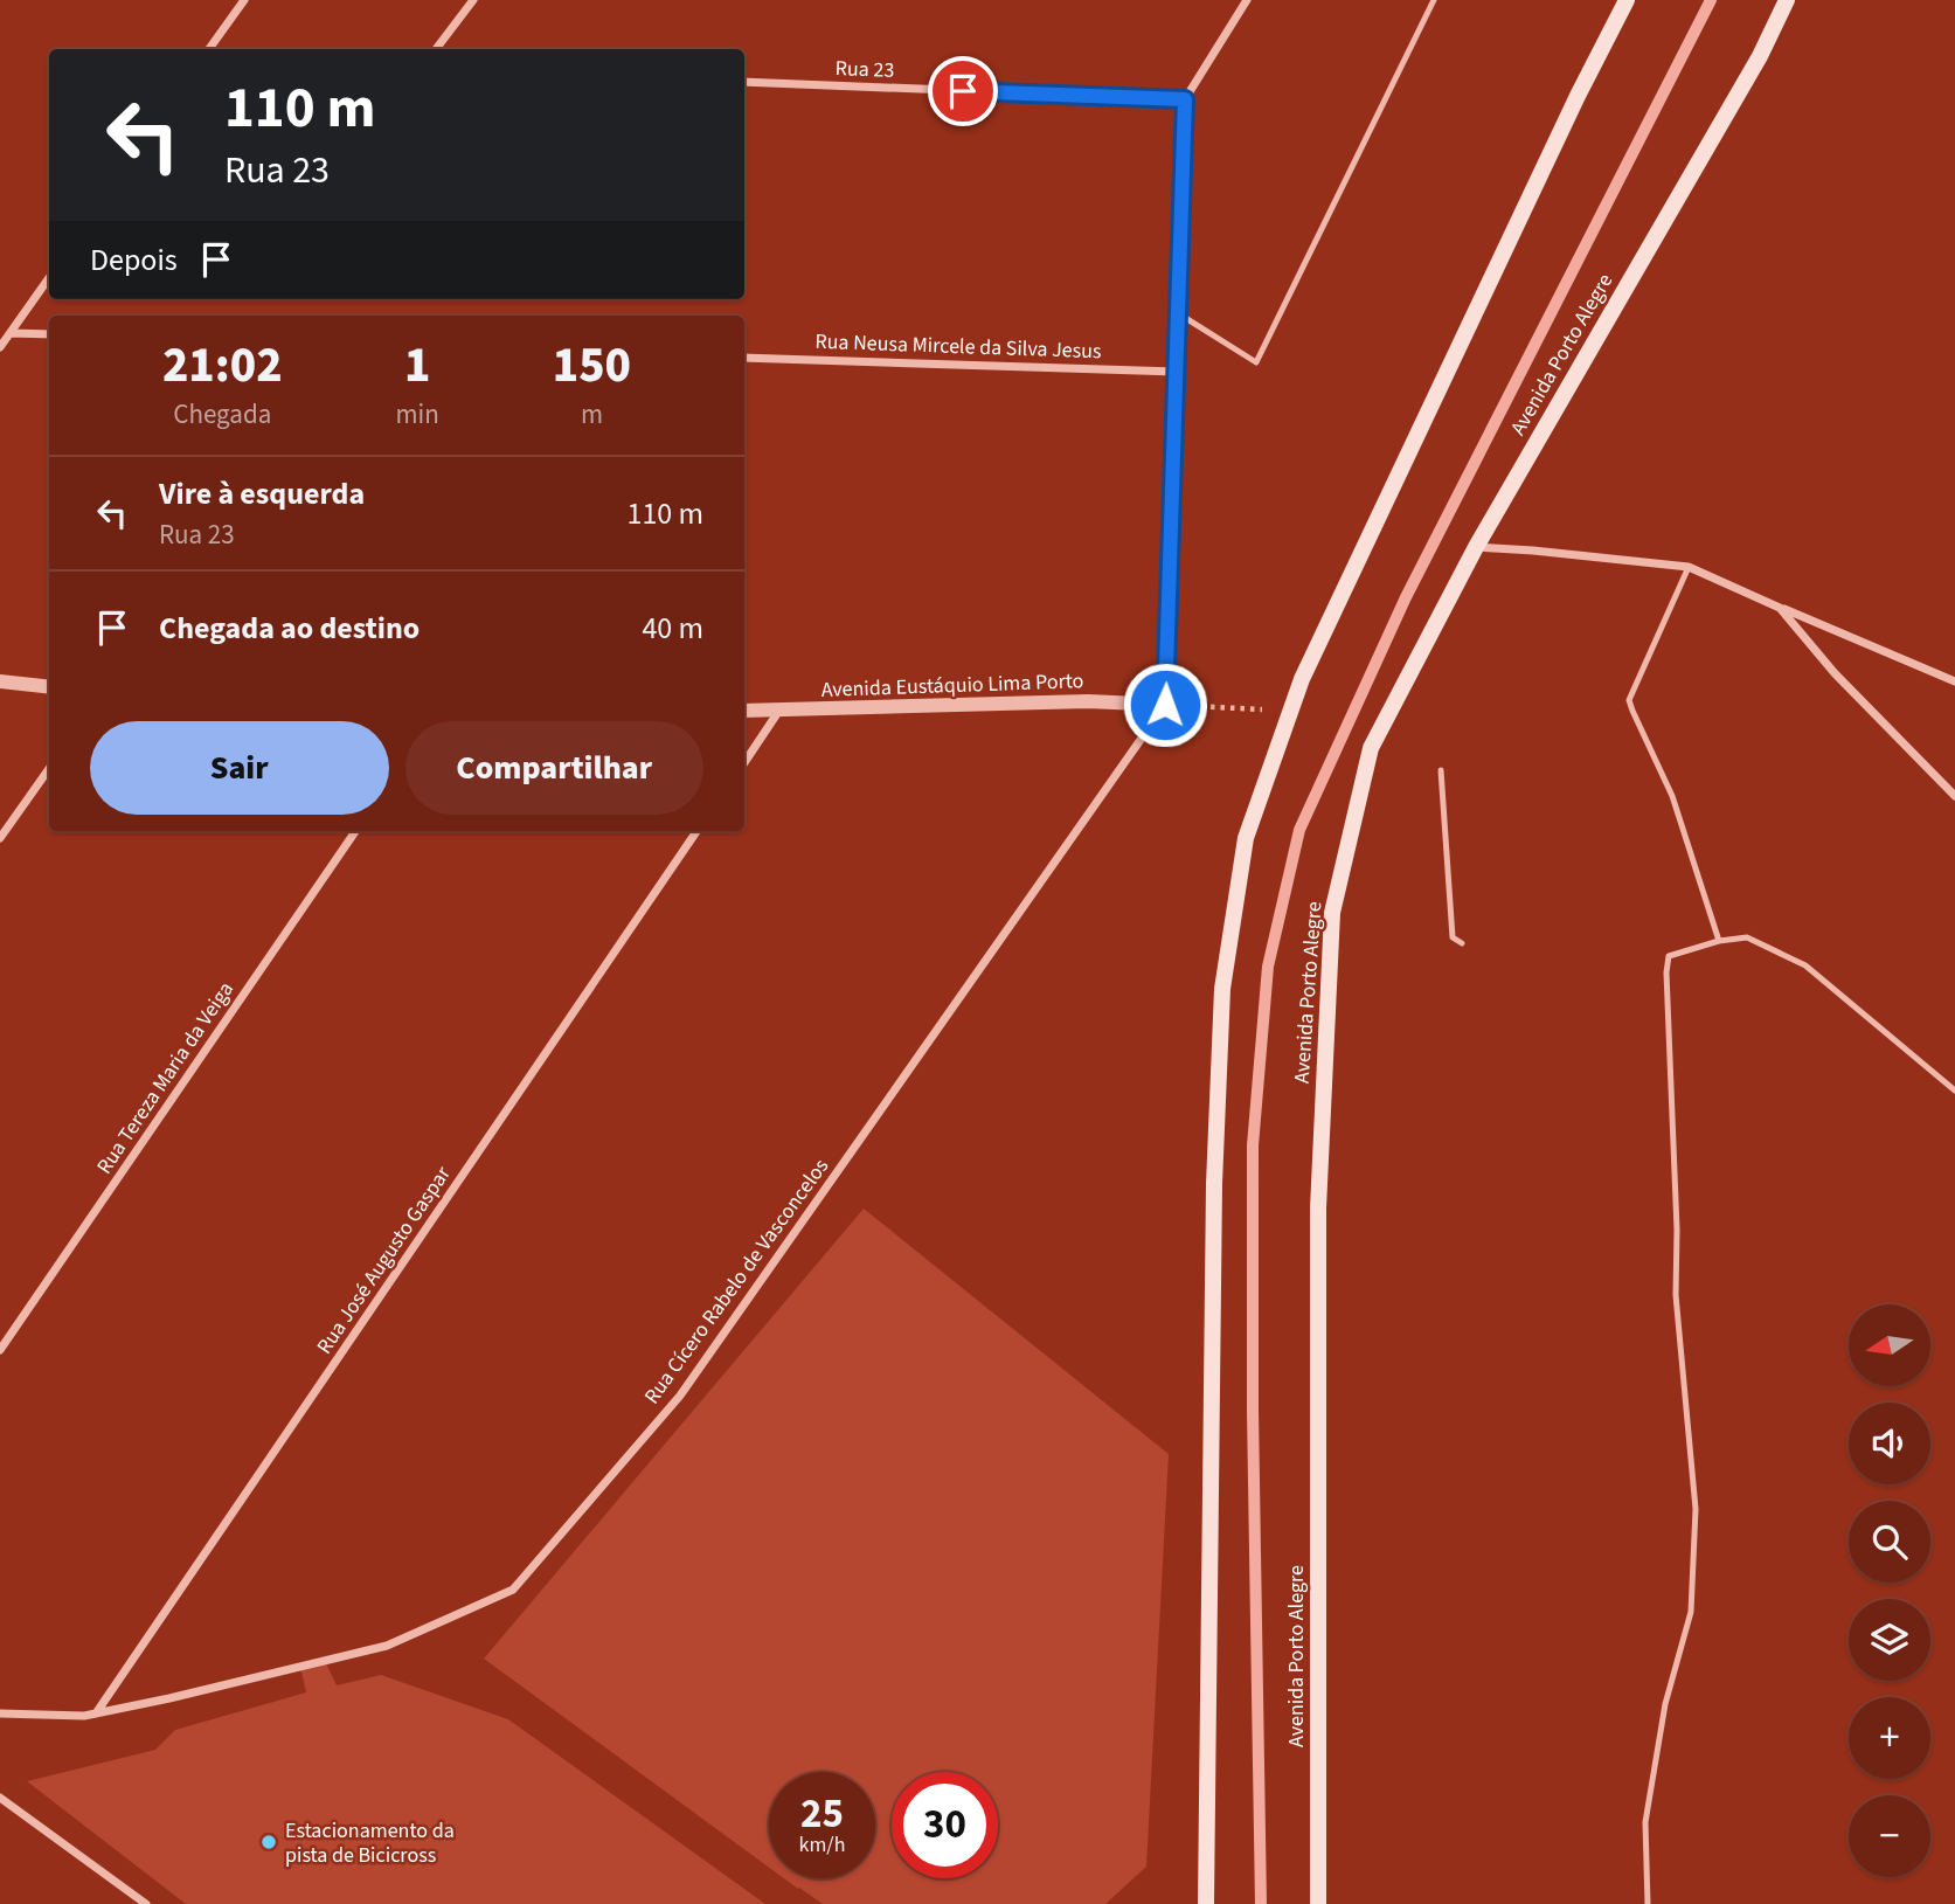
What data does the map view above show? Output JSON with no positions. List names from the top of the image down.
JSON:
{
  "streets": {
    "main road": ["Avenida Porto Alegre"],
    "street": [
      "Rua 23",
      "Rua Neusa Mircele da Silva Jesus",
      "Avenida Eustáquio Lima Porto",
      "Rua Tereza Maria da Veiga",
      "Rua José Augusto Gaspar",
      "Rua Cícero Rabelo de Vasconcelos"
    ]
  },
  "crossings": [
    ["Avenida Eustáquio Lima Porto", "Rua Cícero Rabelo de Vasconcelos"],
    ["Rua José Augusto Gaspar", "Rua Cícero Rabelo de Vasconcelos"]
  ],
  "places": ["Estacionamento da pista de Bicicross"],
  "north": "left",
  "page": {
    "turn": ["110 m", "Rua 23"],
    "then": "Depois",
    "eta": [
      "21:02",
      "Chegada",
      "1",
      "min",
      "150",
      "m"
    ],
    "list": [
      {
        "name": "Vire à esquerda",
        "note": "Rua 23",
        "value": "110 m"
      },
      {
        "name": "Chegada ao destino",
        "value": "40 m"
      }
    ],
    "buttons": ["Sair", "Compartilhar"],
    "map_buttons": ["+", "−"],
    "speed": "25 km/h",
    "limit": "30"
  }
}
